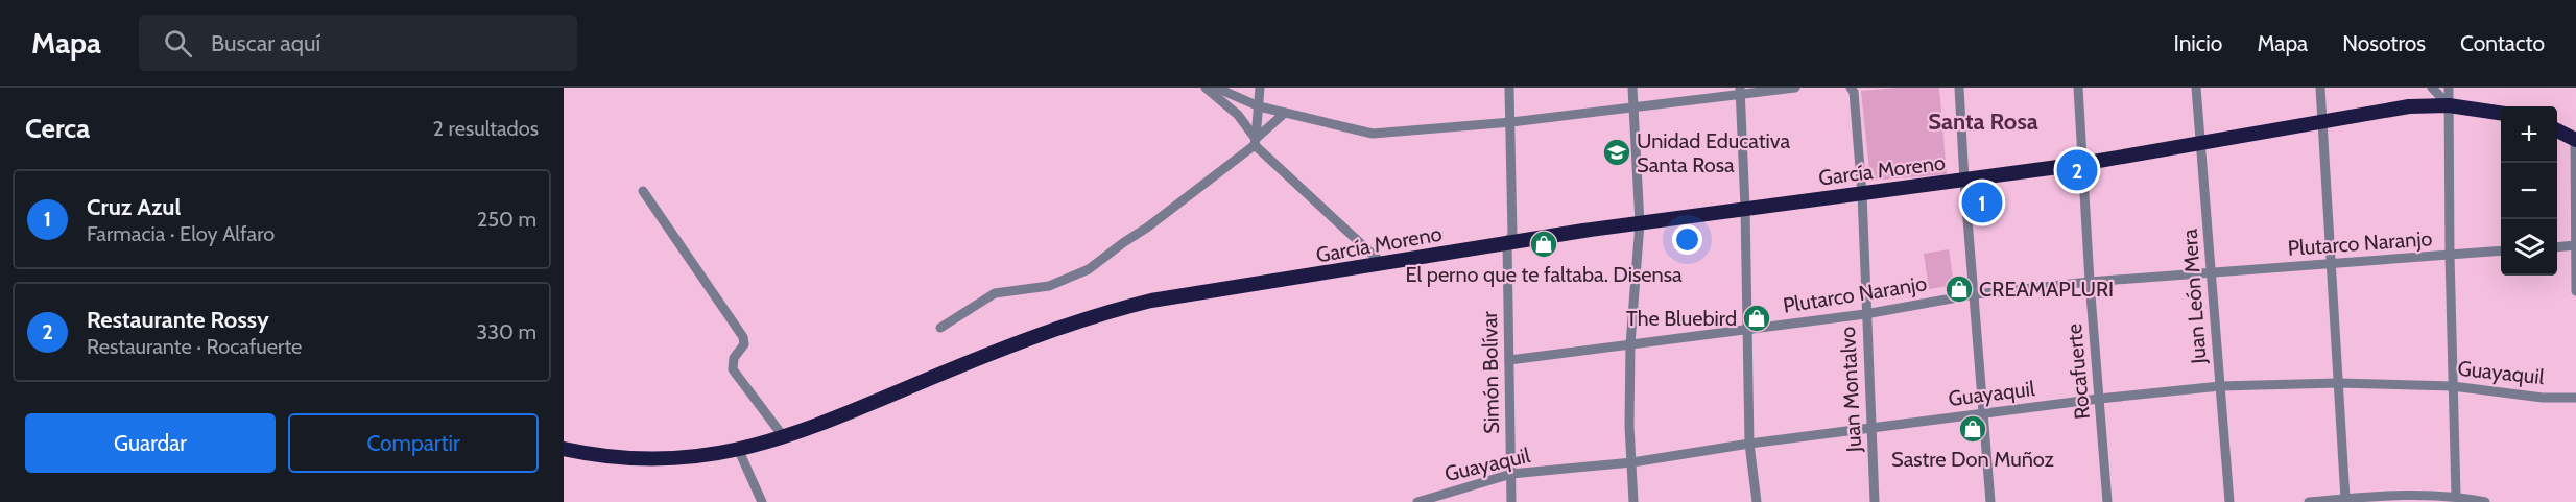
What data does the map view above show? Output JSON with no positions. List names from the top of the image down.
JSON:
{
  "streets": {
    "highway": ["García Moreno"],
    "street": [
      "Plutarco Naranjo",
      "Juan León Mera",
      "Rocafuerte",
      "Simón Bolívar",
      "Guayaquil",
      "Juan Montalvo"
    ]
  },
  "crossings": [
    ["García Moreno", "Juan León Mera"],
    ["García Moreno", "Rocafuerte"],
    ["García Moreno", "Simón Bolívar"],
    ["García Moreno", "Juan Montalvo"],
    ["Plutarco Naranjo", "Juan León Mera"],
    ["Plutarco Naranjo", "Rocafuerte"],
    ["Plutarco Naranjo", "Simón Bolívar"],
    ["Plutarco Naranjo", "Juan Montalvo"],
    ["Juan León Mera", "Guayaquil"],
    ["Rocafuerte", "Guayaquil"],
    ["Simón Bolívar", "Guayaquil"],
    ["Guayaquil", "Juan Montalvo"]
  ],
  "districts": ["Santa Rosa"],
  "places": {
    "school or university": ["Unidad Educativa Santa Rosa"],
    "shop": [
      "El perno que te faltaba. Disensa",
      "CREAMAPLURI",
      "The Bluebird",
      "Sastre Don Muñoz"
    ]
  },
  "page": {
    "header": "Mapa",
    "search": "Buscar aquí",
    "nav": [
      "Inicio",
      "Mapa",
      "Nosotros",
      "Contacto"
    ],
    "heading": ["Cerca", "2 resultados"],
    "map_buttons": ["+", "−"],
    "pins": ["2", "1"],
    "list": [
      {
        "mark": "1",
        "name": "Cruz Azul",
        "note": "Farmacia · Eloy Alfaro",
        "value": "250 m"
      },
      {
        "mark": "2",
        "name": "Restaurante Rossy",
        "note": "Restaurante · Rocafuerte",
        "value": "330 m"
      }
    ],
    "buttons": ["Guardar", "Compartir"]
  }
}
